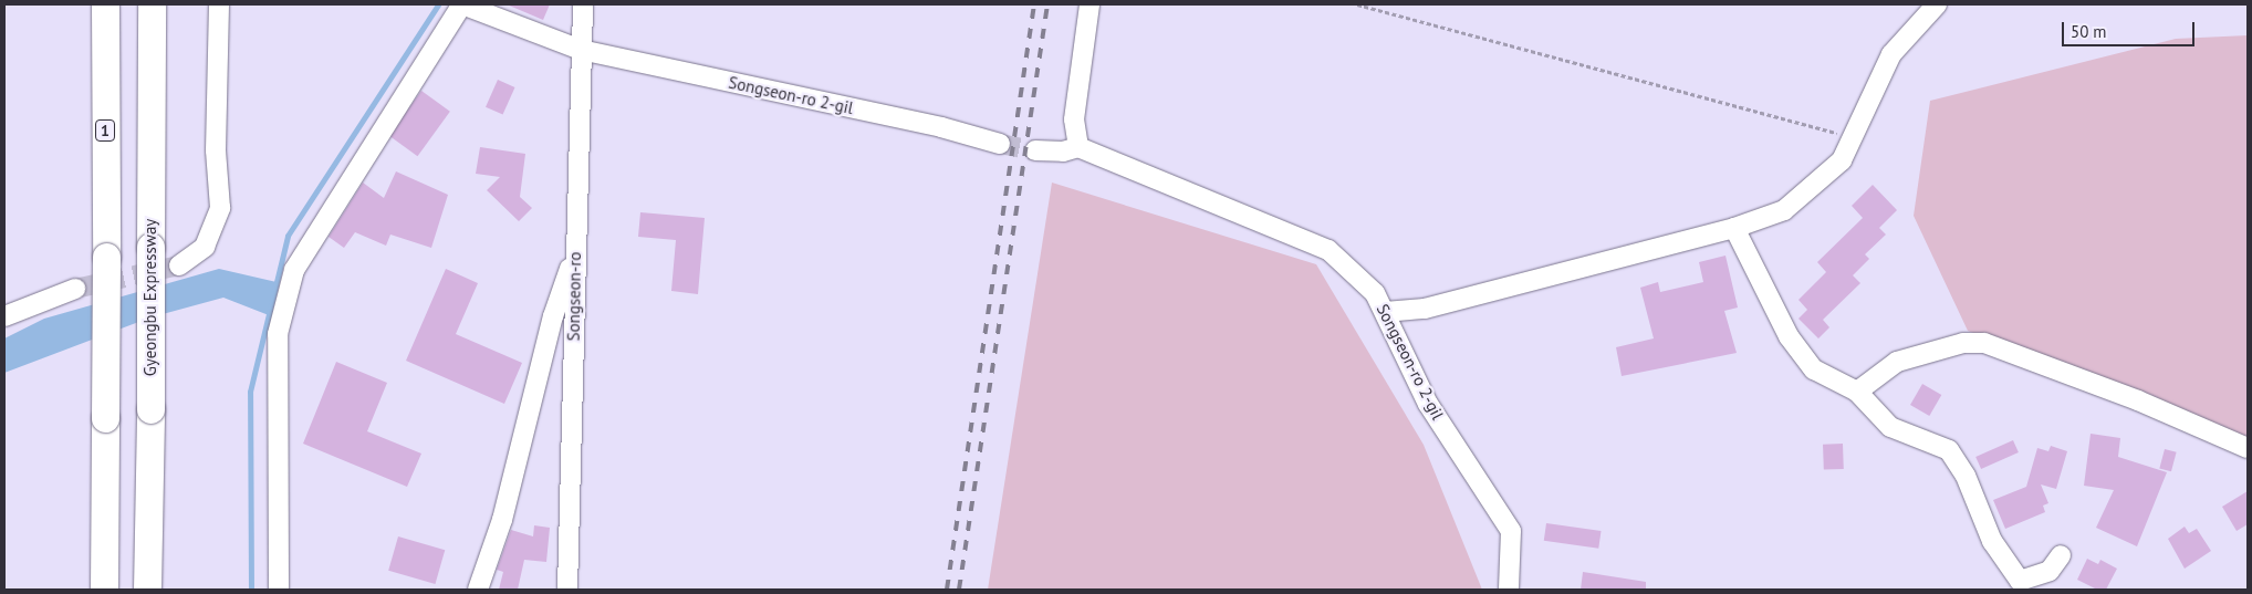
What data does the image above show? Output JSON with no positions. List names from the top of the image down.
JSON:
{
  "streets": {
    "highway": ["1", "Gyeongbu Expressway"],
    "street": ["Songseon-ro 2-gil", "Songseon-ro"]
  },
  "crossings": [
    ["Songseon-ro 2-gil", "Songseon-ro"]
  ],
  "scale_bar": "50 m"
}
